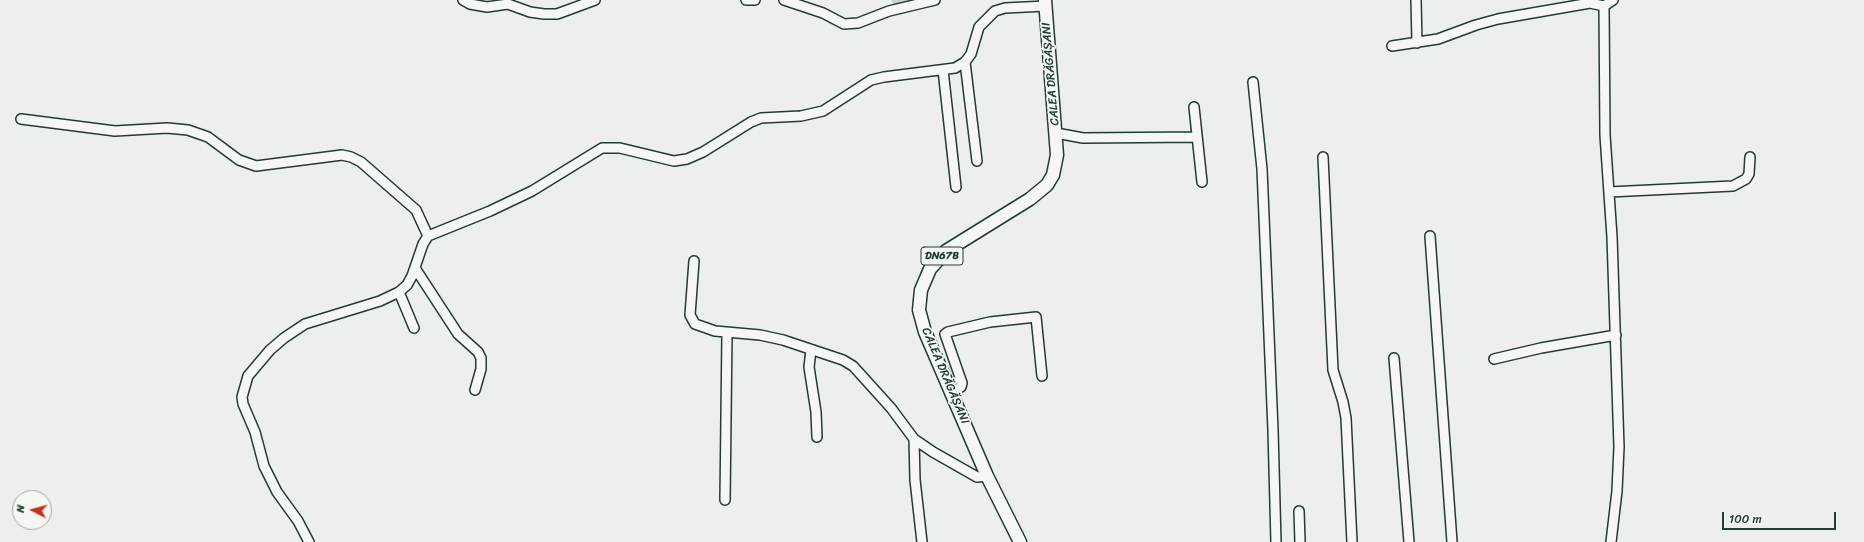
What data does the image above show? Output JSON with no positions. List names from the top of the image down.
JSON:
{
  "streets": {
    "main road": ["CALEA DRĂGĂȘANI", "DN67B"]
  },
  "scale_bar": "100 m",
  "north": "left"
}
